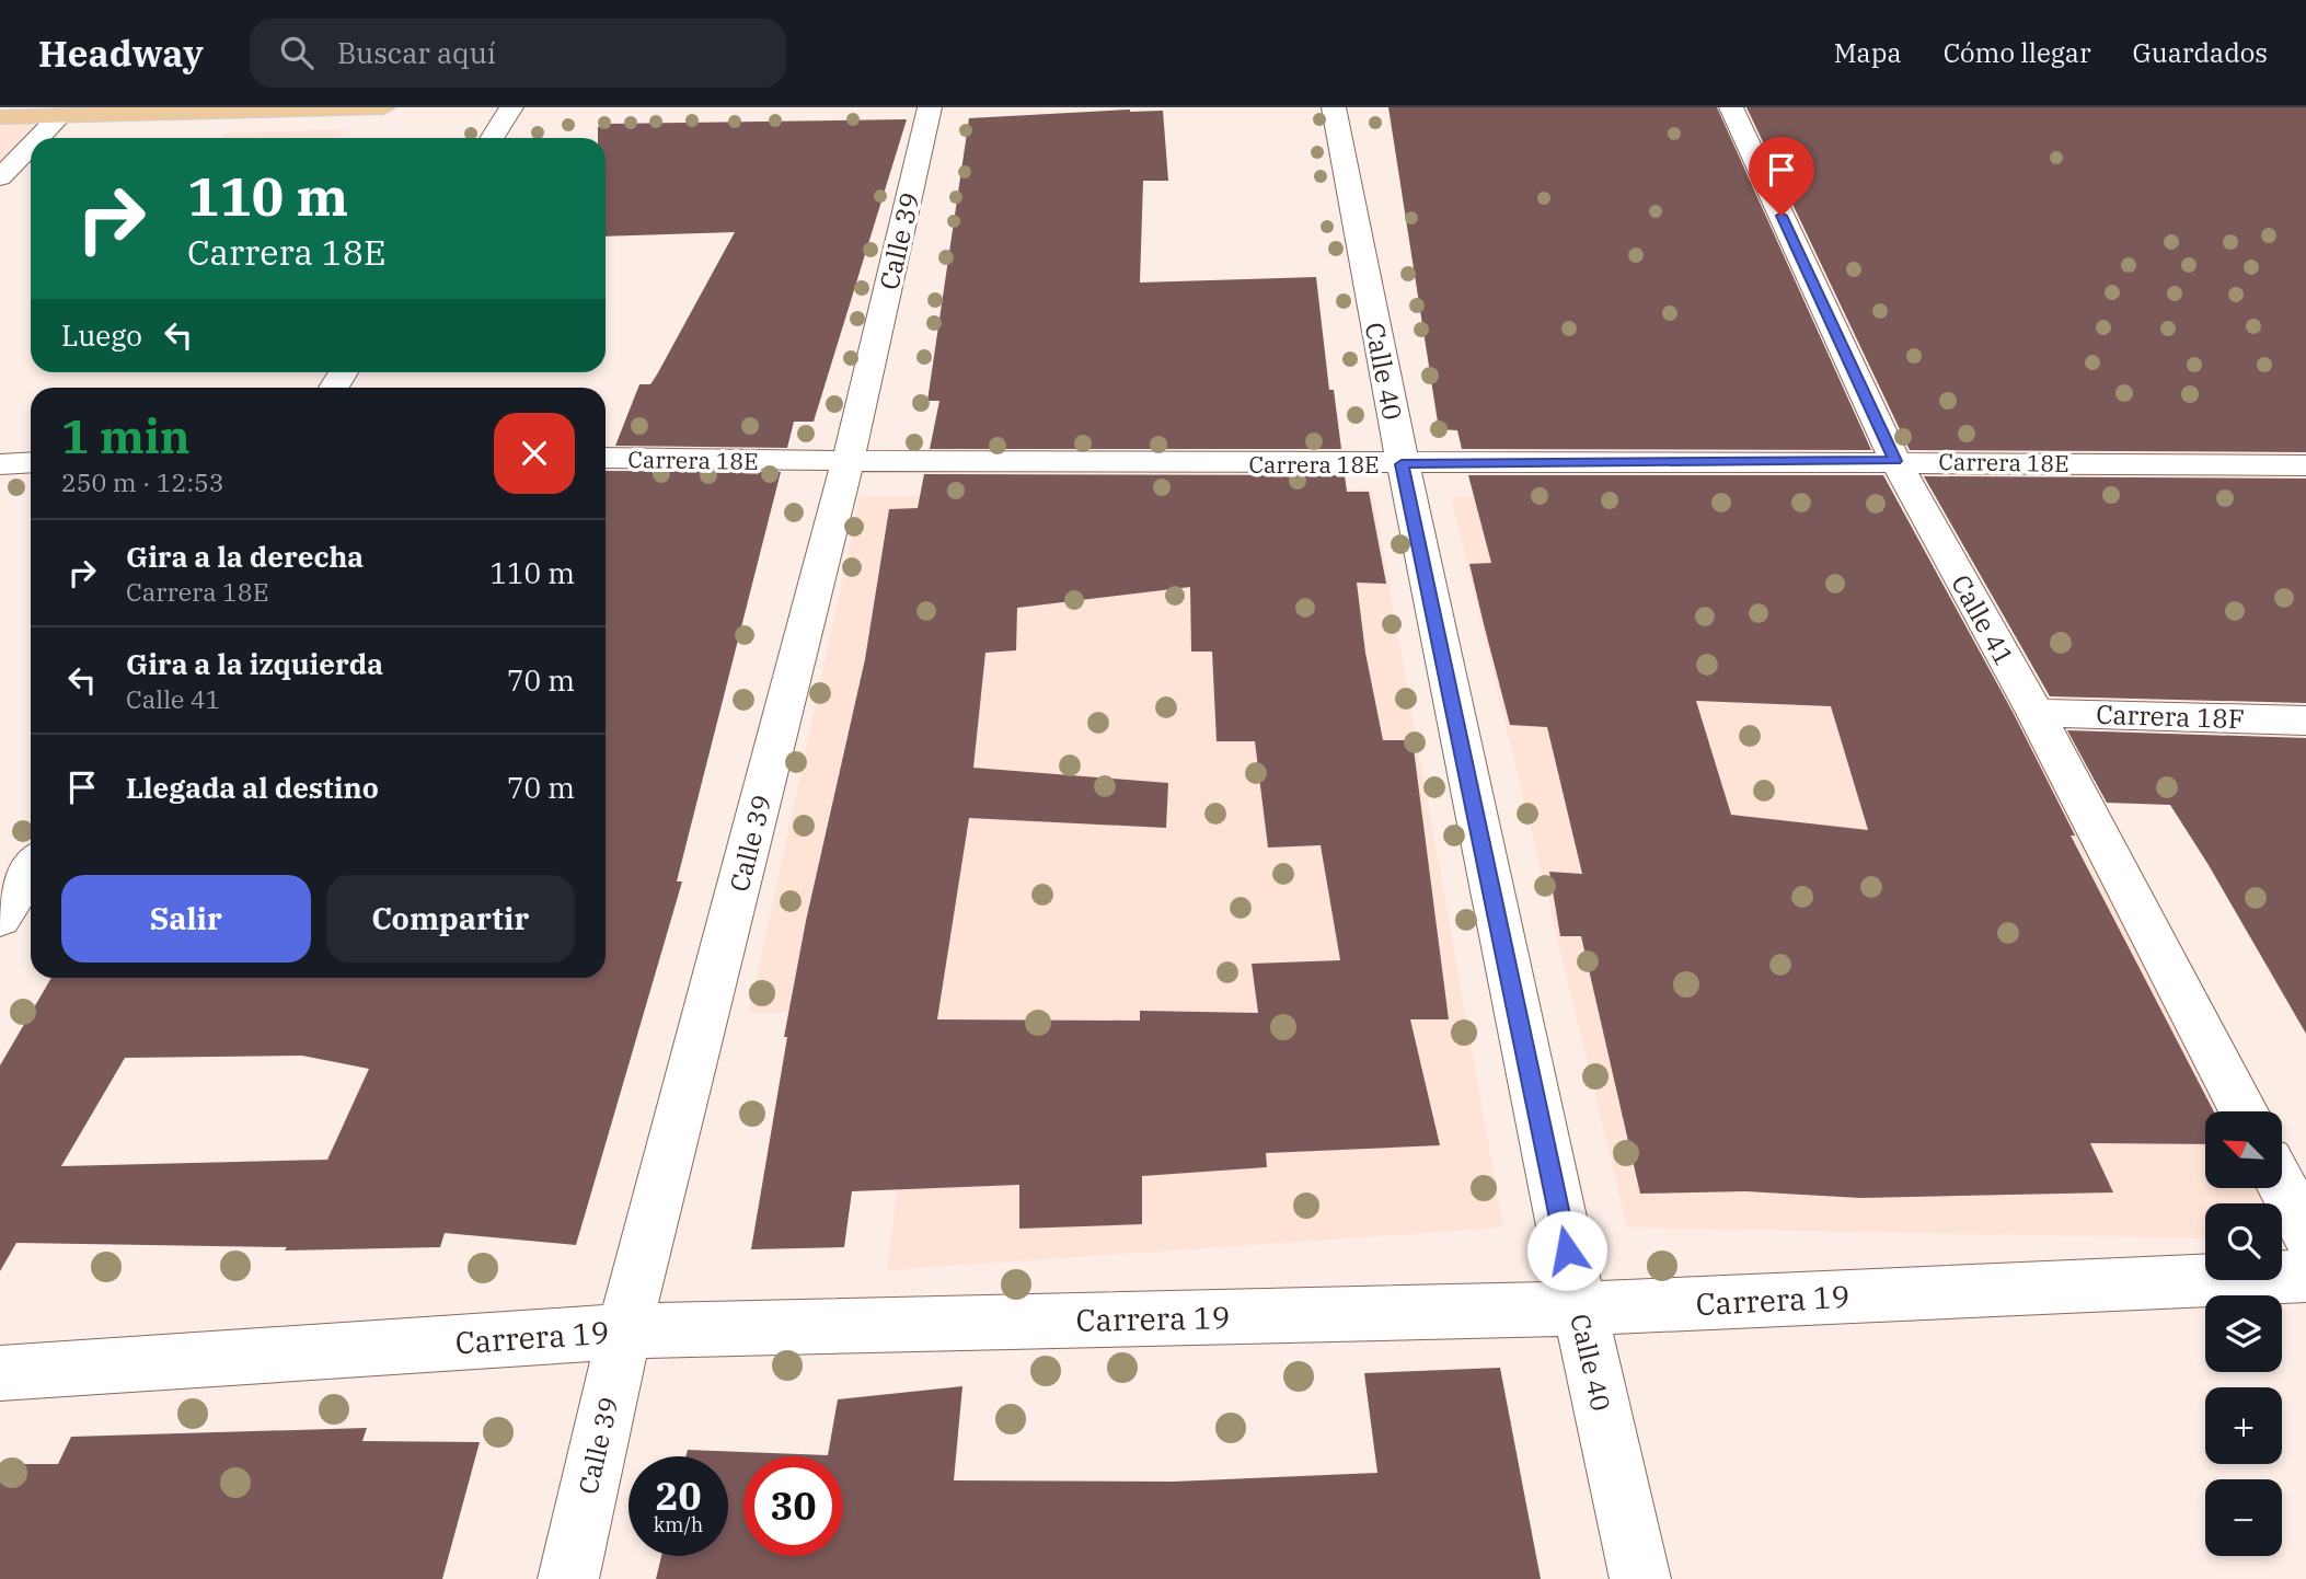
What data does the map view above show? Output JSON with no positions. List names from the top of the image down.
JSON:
{
  "streets": {
    "street": [
      "Calle 39",
      "Calle 40",
      "Carrera 18E",
      "Calle 41",
      "Carrera 18F",
      "Carrera 19"
    ]
  },
  "crossings": [
    ["Calle 39", "Carrera 18E"],
    ["Calle 39", "Carrera 19"],
    ["Calle 40", "Carrera 18E"],
    ["Calle 40", "Carrera 19"],
    ["Carrera 18E", "Calle 41"],
    ["Calle 41", "Carrera 18F"]
  ],
  "north": "top left",
  "page": {
    "header": "Headway",
    "search": "Buscar aquí",
    "nav": ["Mapa", "Cómo llegar", "Guardados"],
    "turn": ["110 m", "Carrera 18E"],
    "then": "Luego",
    "heading": ["1 min", "250 m · 12:53"],
    "list": [
      {
        "name": "Gira a la derecha",
        "note": "Carrera 18E",
        "value": "110 m"
      },
      {
        "name": "Gira a la izquierda",
        "note": "Calle 41",
        "value": "70 m"
      },
      {
        "name": "Llegada al destino",
        "value": "70 m"
      }
    ],
    "buttons": ["Salir", "Compartir"],
    "map_buttons": ["+", "−"],
    "speed": "20 km/h",
    "limit": "30"
  }
}
